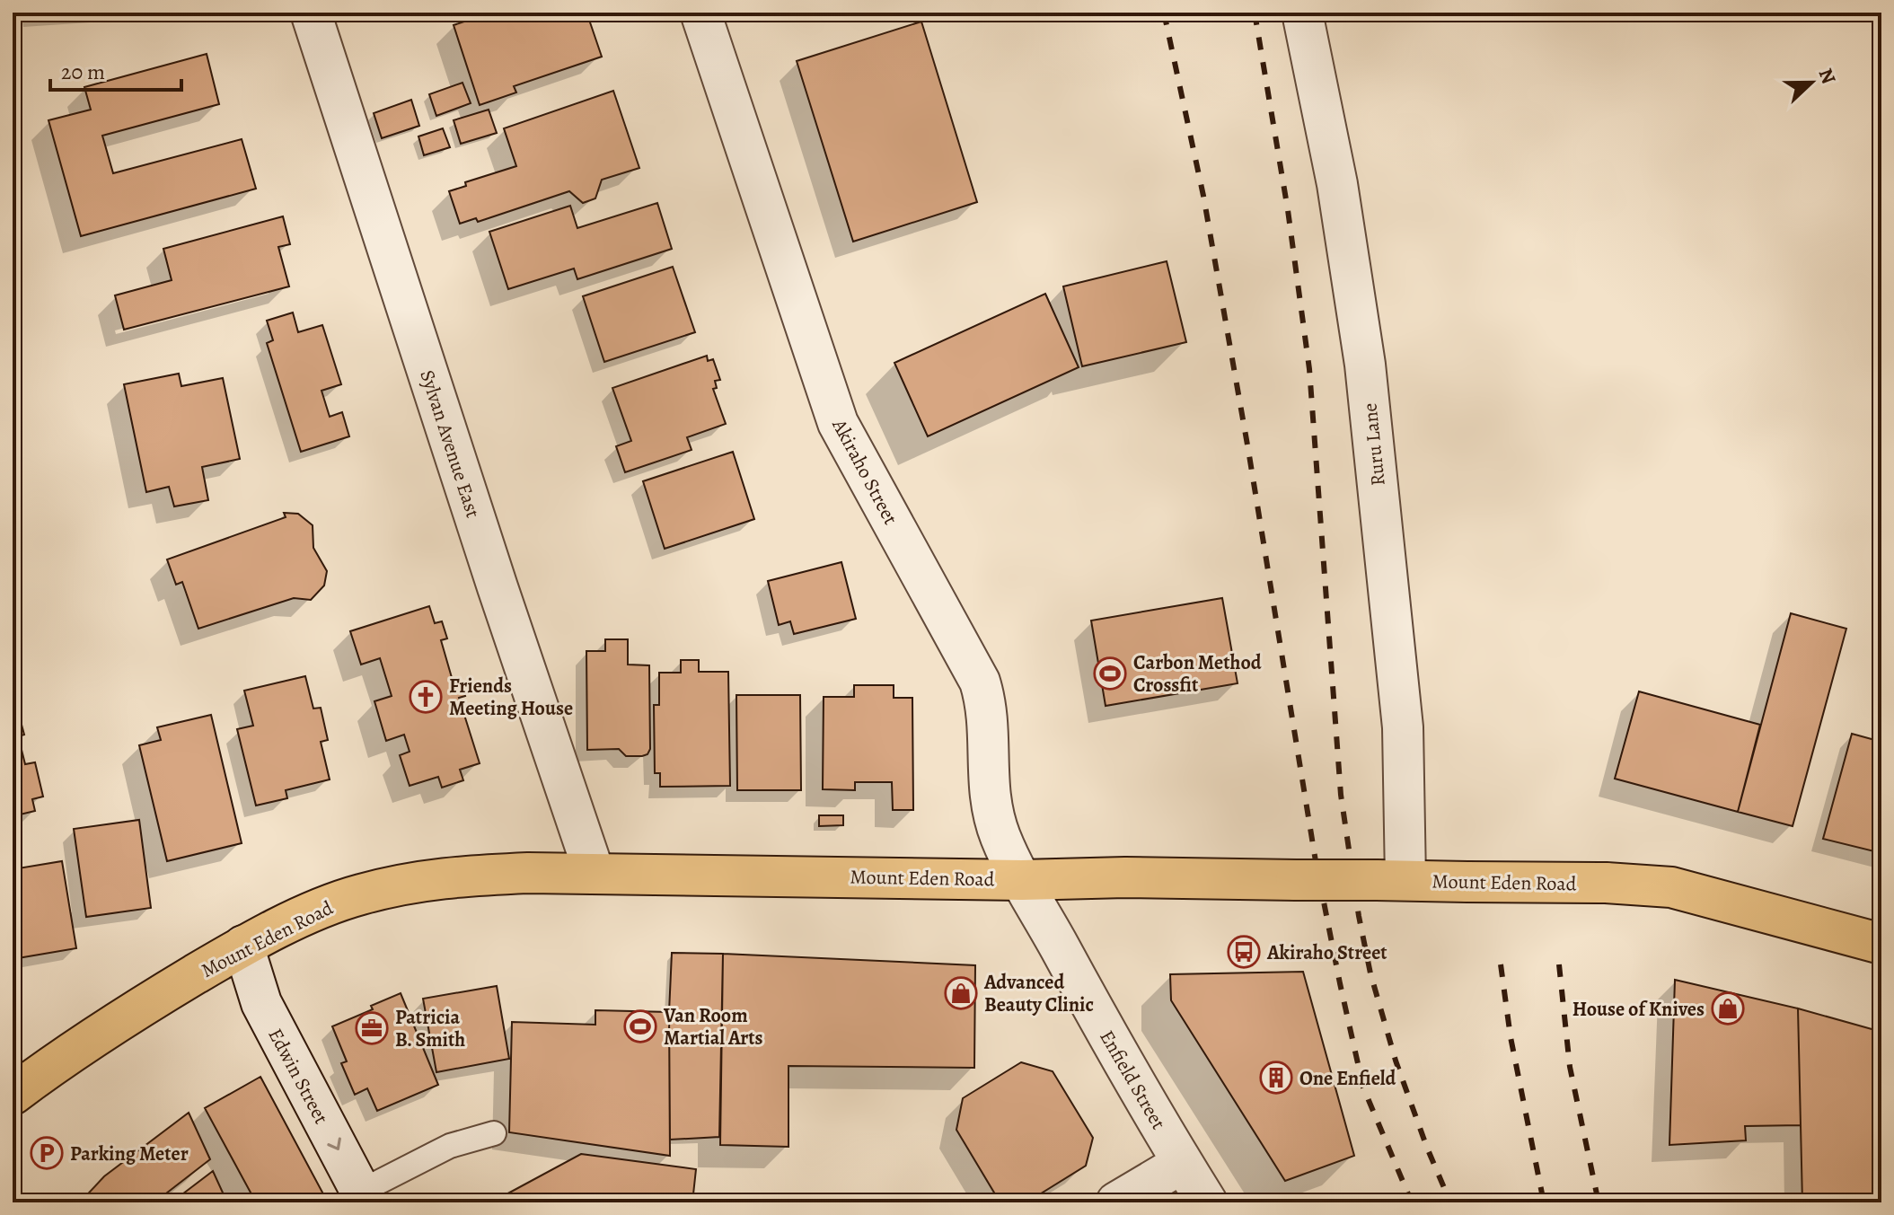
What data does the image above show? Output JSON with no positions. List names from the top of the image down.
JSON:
{
  "streets": {
    "main road": ["Mount Eden Road"],
    "street": [
      "Sylvan Avenue East",
      "Ruru Lane",
      "Akiraho Street",
      "Edwin Street",
      "Enfield Street"
    ]
  },
  "crossings": [
    ["Sylvan Avenue East", "Mount Eden Road"],
    ["Ruru Lane", "Mount Eden Road"],
    ["Akiraho Street", "Mount Eden Road"],
    ["Akiraho Street", "Enfield Street"],
    ["Mount Eden Road", "Edwin Street"],
    ["Mount Eden Road", "Enfield Street"]
  ],
  "one_way": ["Edwin Street"],
  "places": {
    "sports": ["Carbon Method Crossfit", "Van Room Martial Arts"],
    "church": ["Friends Meeting House"],
    "bus stop": ["Akiraho Street"],
    "shop": ["Advanced Beauty Clinic", "House of Knives"],
    "office": ["Patricia B. Smith"],
    "building": ["One Enfield"],
    "parking": ["Parking Meter"]
  },
  "scale_bar": "20 m",
  "north": "right"
}
